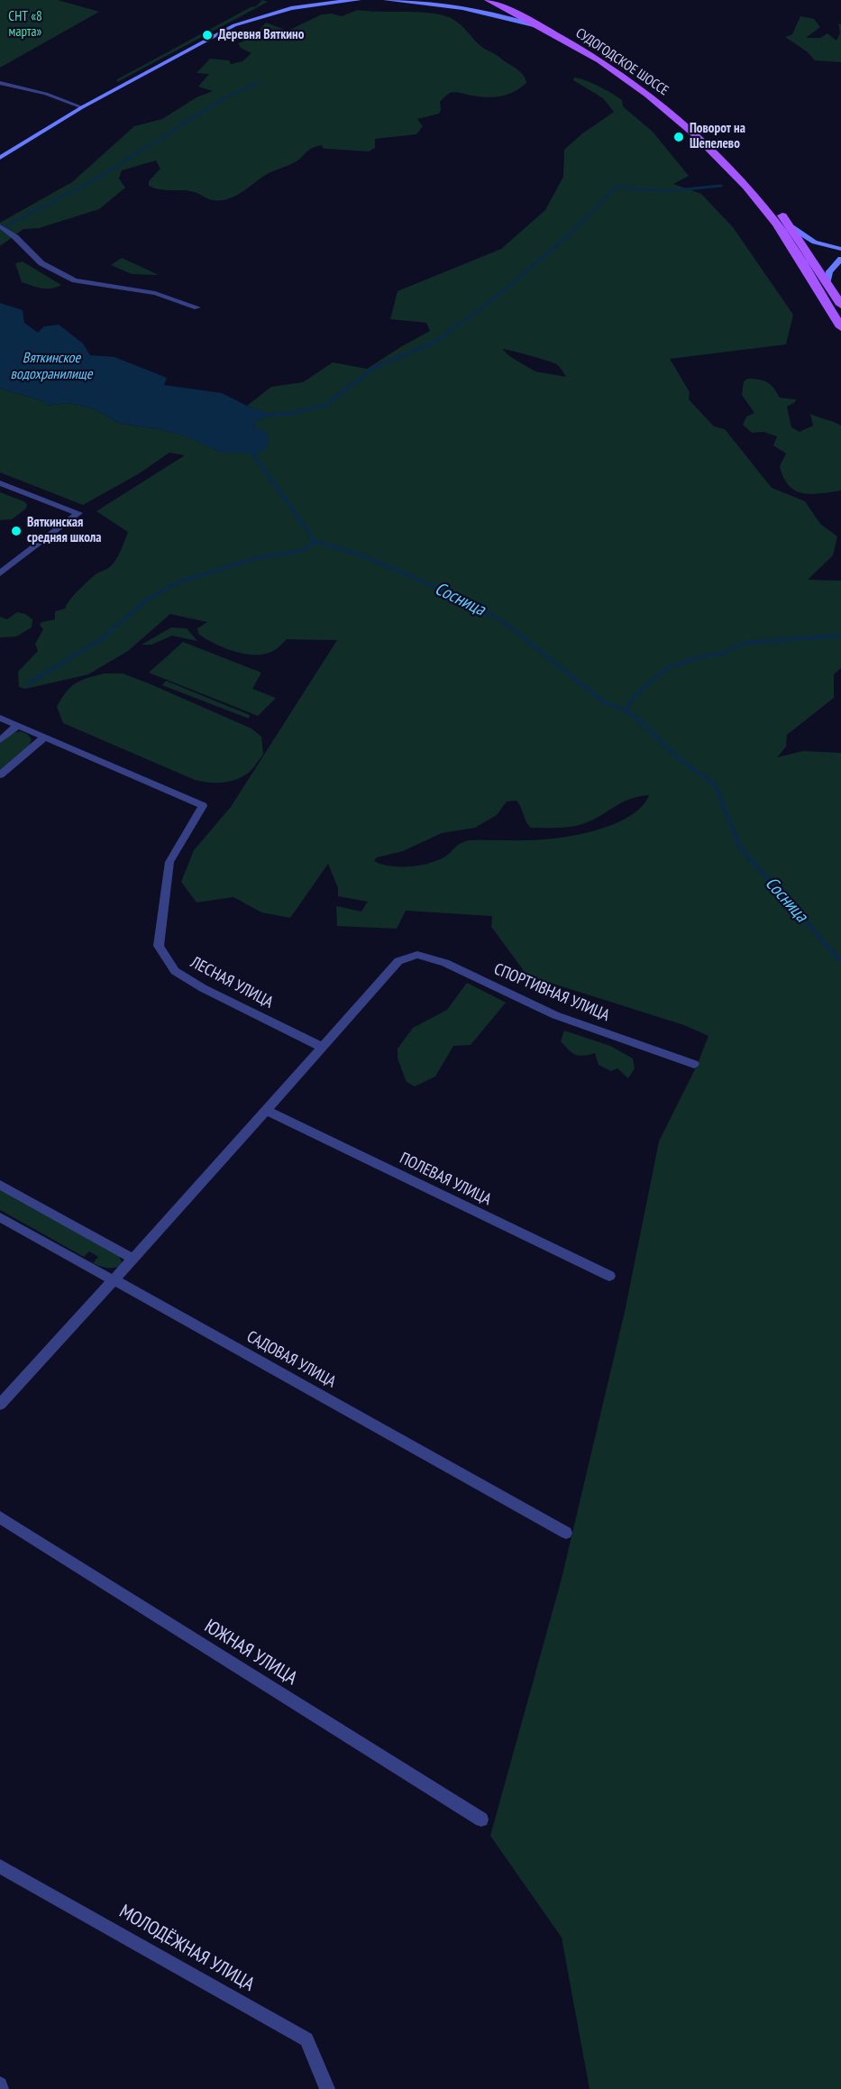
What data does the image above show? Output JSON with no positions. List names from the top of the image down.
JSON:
{
  "streets": {
    "main road": ["СУДОГОДСКОЕ ШОССЕ"],
    "street": [
      "ЛЕСНАЯ УЛИЦА",
      "СПОРТИВНАЯ УЛИЦА",
      "ПОЛЕВАЯ УЛИЦА",
      "САДОВАЯ УЛИЦА",
      "ЮЖНАЯ УЛИЦА",
      "МОЛОДЁЖНАЯ УЛИЦА"
    ]
  },
  "crossings": [
    ["ЛЕСНАЯ УЛИЦА", "СПОРТИВНАЯ УЛИЦА"]
  ],
  "water": ["Вяткинское водохранилище", "Сосница"],
  "parks": ["СНТ «8 марта»"],
  "places": ["Деревня Вяткино", "Поворот на Шепелево", "Вяткинская средняя школа"]
}
